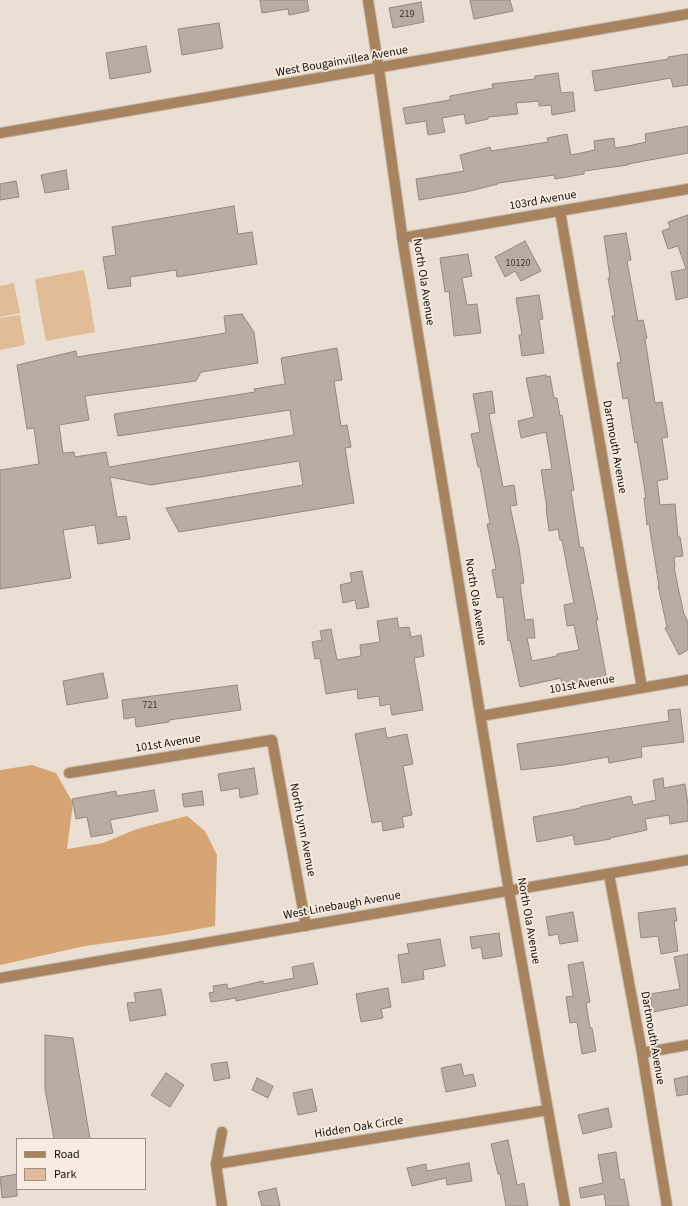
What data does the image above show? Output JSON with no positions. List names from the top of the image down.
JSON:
{
  "streets": {
    "street": [
      "West Bougainvillea Avenue",
      "103rd Avenue",
      "North Ola Avenue",
      "Dartmouth Avenue",
      "101st Avenue",
      "North Lynn Avenue",
      "West Linebaugh Avenue",
      "Hidden Oak Circle"
    ]
  },
  "crossings": [
    ["West Bougainvillea Avenue", "North Ola Avenue"],
    ["103rd Avenue", "North Ola Avenue"],
    ["103rd Avenue", "Dartmouth Avenue"],
    ["North Ola Avenue", "101st Avenue"],
    ["North Ola Avenue", "West Linebaugh Avenue"],
    ["North Ola Avenue", "Hidden Oak Circle"],
    ["Dartmouth Avenue", "101st Avenue"],
    ["Dartmouth Avenue", "West Linebaugh Avenue"],
    ["101st Avenue", "North Lynn Avenue"],
    ["North Lynn Avenue", "West Linebaugh Avenue"]
  ],
  "house_numbers": ["219", "10120", "721"],
  "legend": ["Road", "Park"]
}
